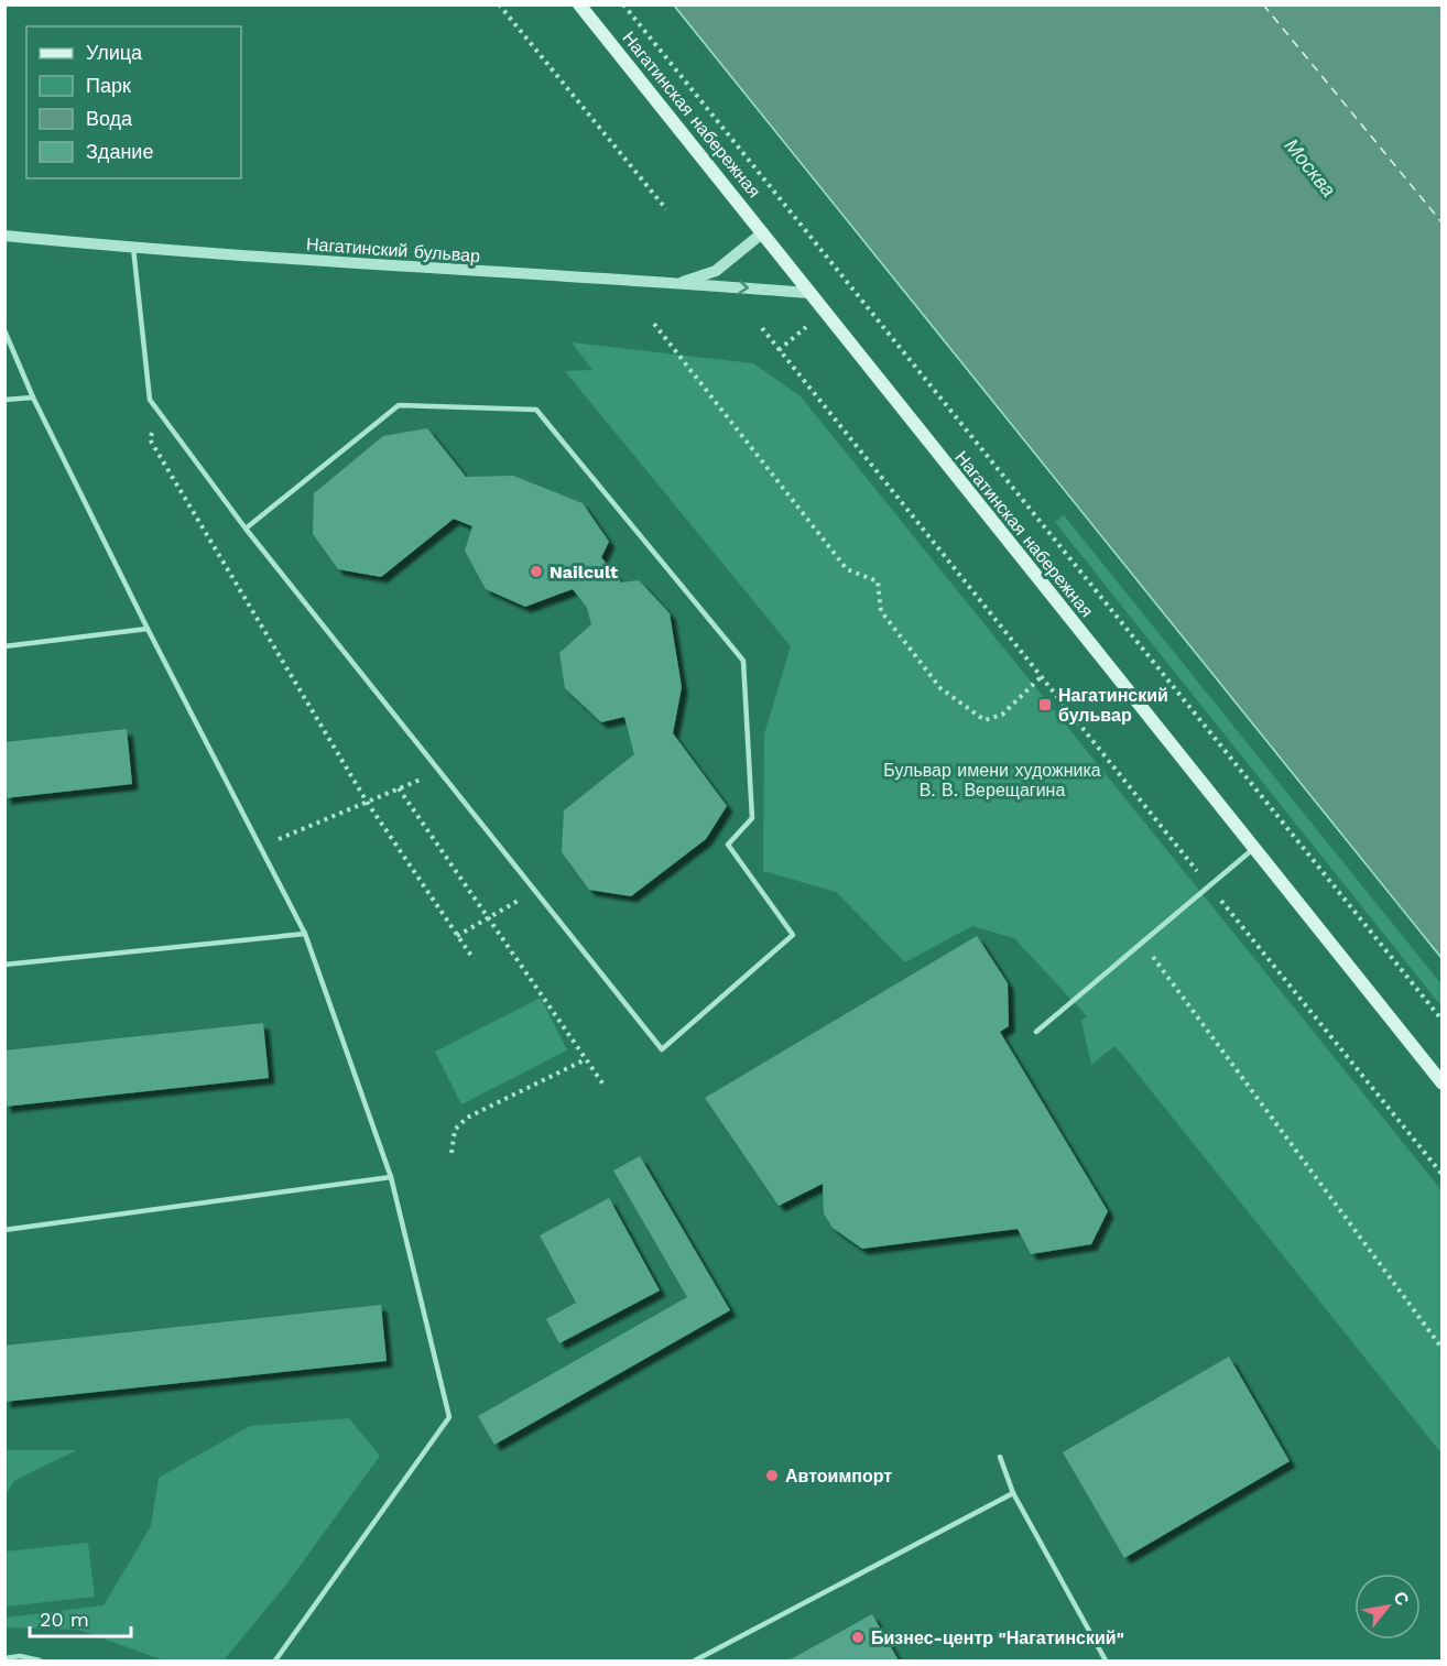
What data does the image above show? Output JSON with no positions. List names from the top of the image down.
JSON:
{
  "streets": {
    "main road": ["Нагатинская набережная"],
    "street": ["Нагатинский бульвар"]
  },
  "crossings": [
    ["Нагатинская набережная", "Нагатинский бульвар"]
  ],
  "water": ["Москва"],
  "parks": ["Бульвар имени художника В. В. Верещагина"],
  "places": {
    "other": ["Nailcult", "Автоимпорт", "Бизнес-центр \"Нагатинский\""],
    "transit": ["Нагатинский бульвар"]
  },
  "legend": [
    "Улица",
    "Парк",
    "Вода",
    "Здание"
  ],
  "scale_bar": "20 m",
  "north": "top right"
}
